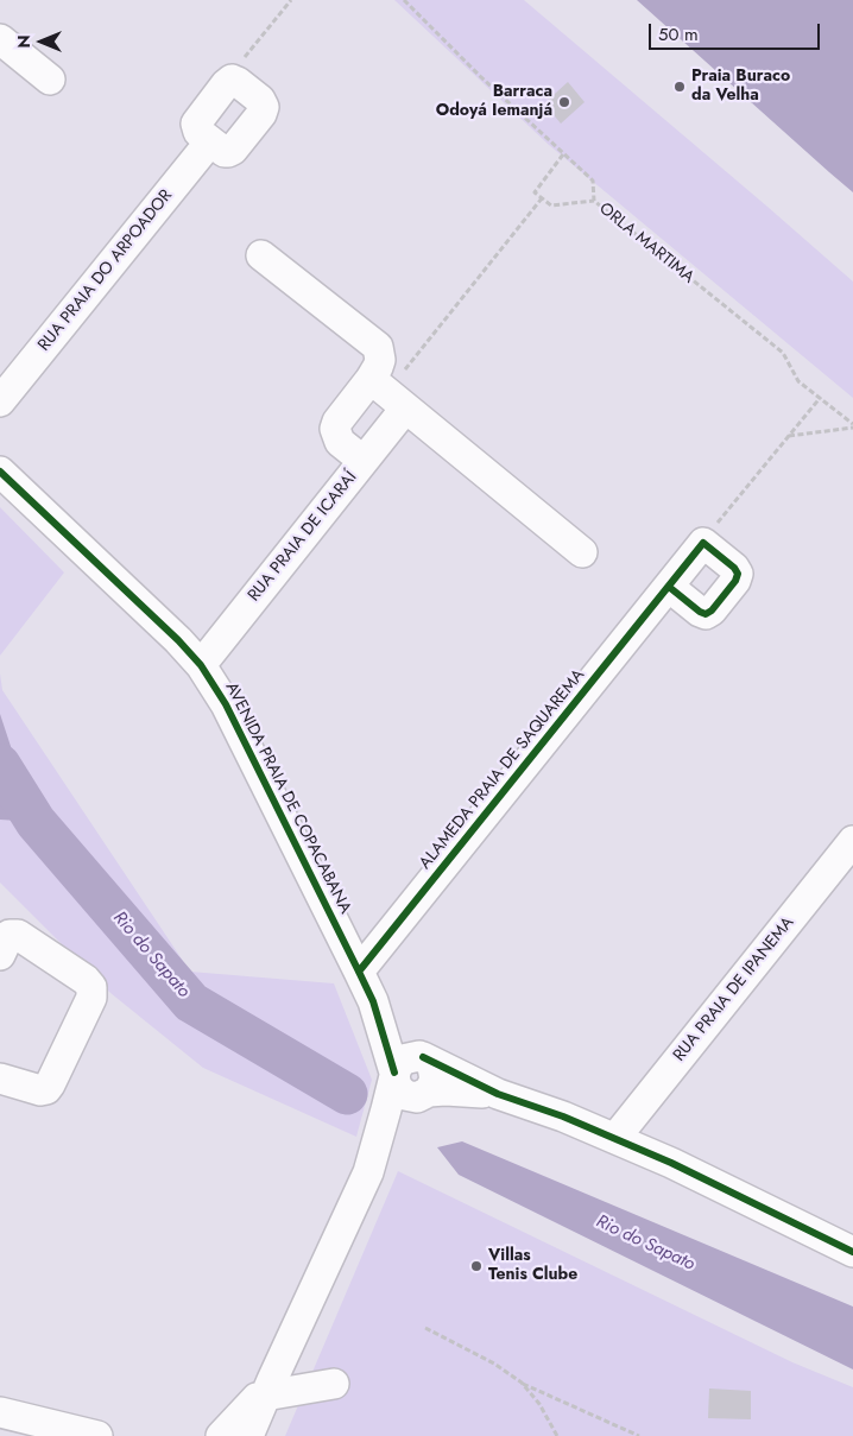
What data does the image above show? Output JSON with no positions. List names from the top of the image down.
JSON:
{
  "streets": {
    "street": [
      "RUA PRAIA DO ARPOADOR",
      "RUA PRAIA DE ICARAÍ",
      "ALAMEDA PRAIA DE SAQUAREMA",
      "AVENIDA PRAIA DE COPACABANA",
      "RUA PRAIA DE IPANEMA"
    ],
    "path": ["ORLA MARTIMA"]
  },
  "crossings": [
    ["RUA PRAIA DE ICARAÍ", "AVENIDA PRAIA DE COPACABANA"],
    ["ALAMEDA PRAIA DE SAQUAREMA", "AVENIDA PRAIA DE COPACABANA"],
    ["AVENIDA PRAIA DE COPACABANA", "RUA PRAIA DE IPANEMA"]
  ],
  "water": ["Rio do Sapato"],
  "places": ["Praia Buraco da Velha", "Barraca Odoyá Iemanjá", "Villas Tenis Clube"],
  "scale_bar": "50 m",
  "north": "left"
}
